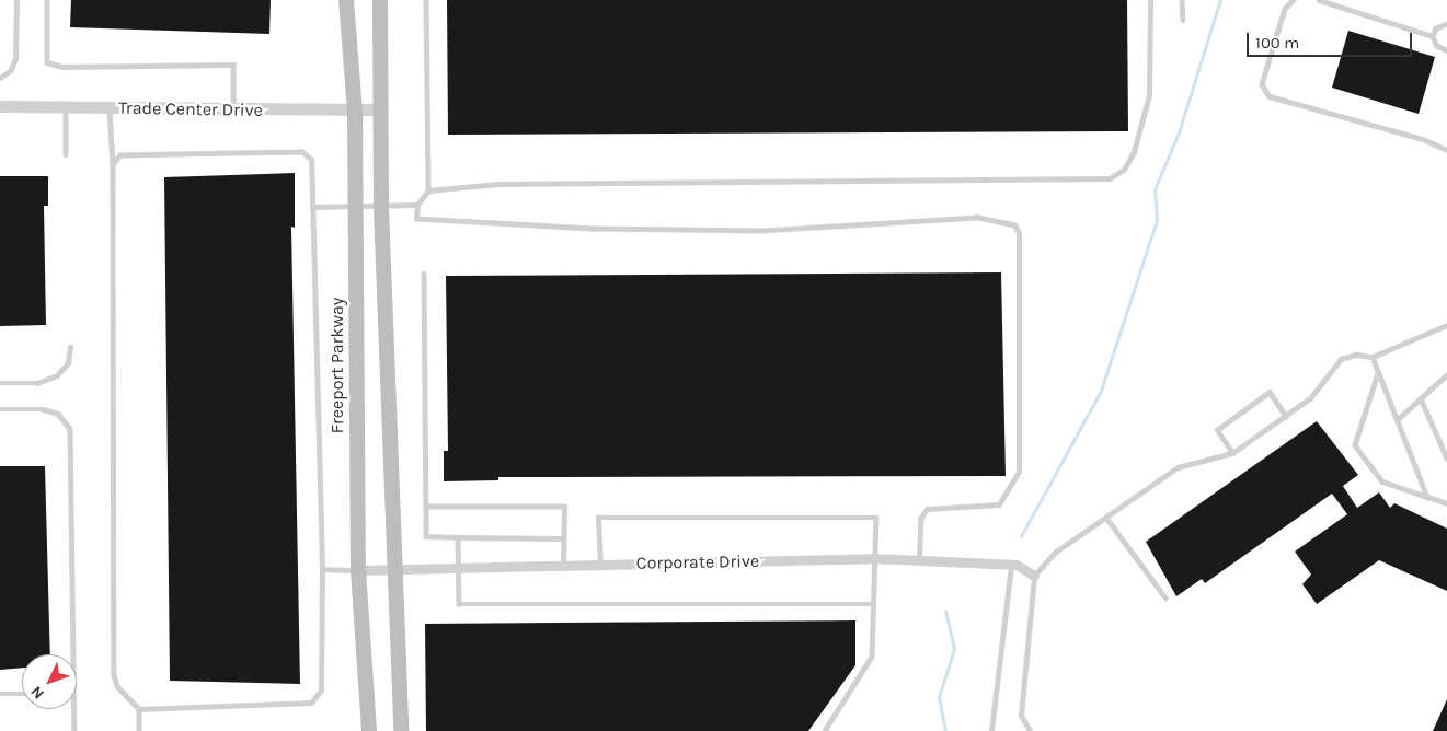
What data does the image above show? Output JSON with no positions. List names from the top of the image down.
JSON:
{
  "streets": {
    "main road": ["Freeport Parkway"],
    "street": ["Trade Center Drive", "Corporate Drive"]
  },
  "crossings": [
    ["Trade Center Drive", "Freeport Parkway"],
    ["Freeport Parkway", "Corporate Drive"]
  ],
  "scale_bar": "100 m",
  "north": "bottom left"
}
